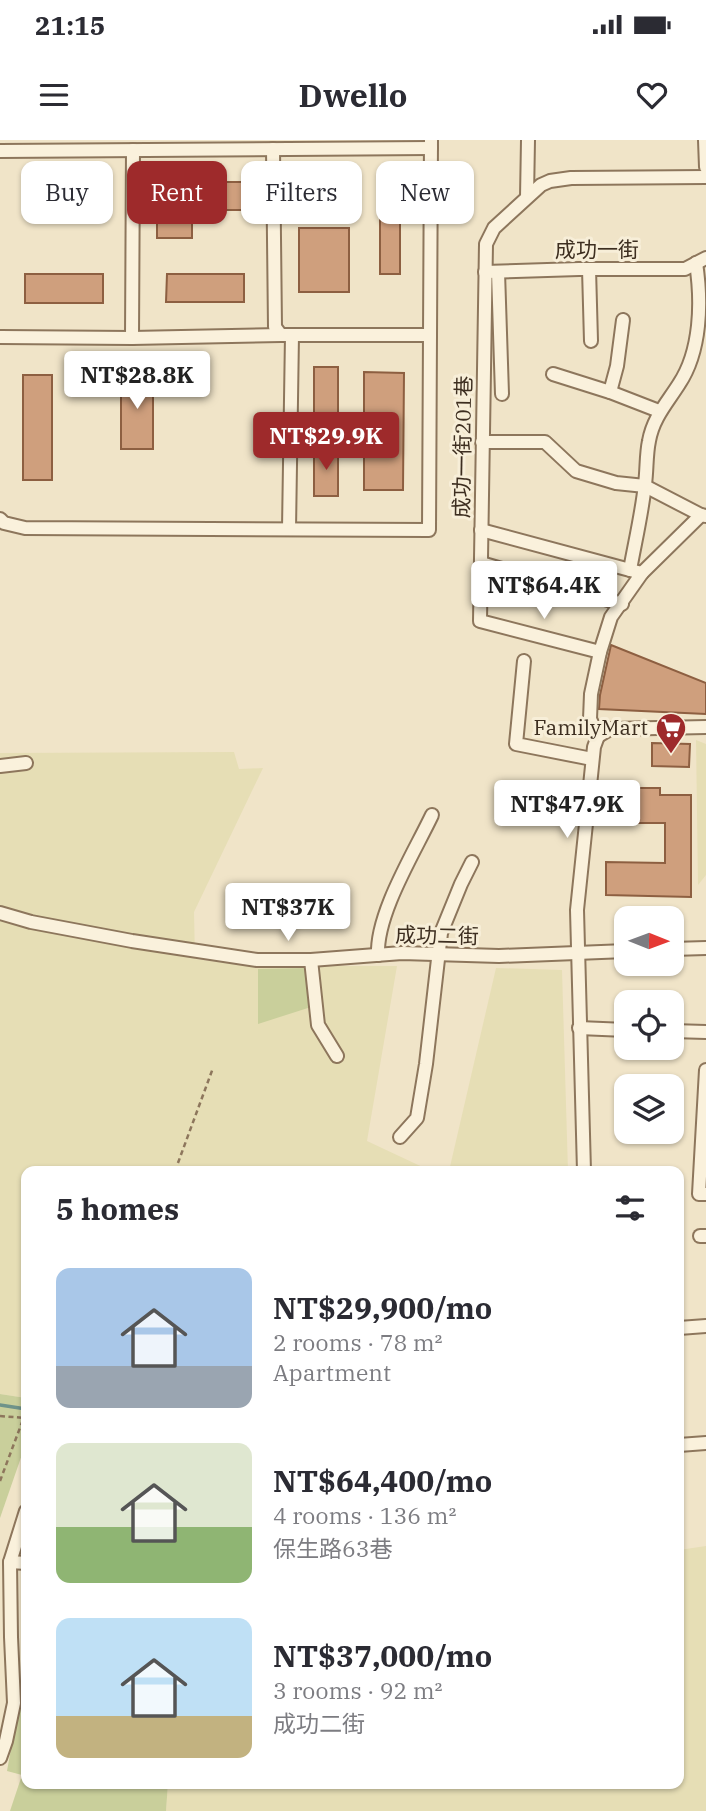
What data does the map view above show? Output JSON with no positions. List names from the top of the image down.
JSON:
{
  "streets": {
    "street": ["成功一街", "成功一街201巷", "成功二街"]
  },
  "crossings": [
    ["成功一街", "成功一街201巷"]
  ],
  "places": {
    "supermarket": ["FamilyMart"]
  },
  "north": "right",
  "page": {
    "status": "21:15",
    "header": "Dwello",
    "chip": [
      "Buy",
      "Rent",
      "Filters",
      "New"
    ],
    "price": [
      "NT$28.8K",
      "NT$29.9K",
      "NT$64.4K",
      "NT$47.9K",
      "NT$37K"
    ],
    "heading": "5 homes",
    "list": [
      {
        "name": "NT$29,900/mo",
        "note": "2 rooms · 78 m² · Apartment"
      },
      {
        "name": "NT$64,400/mo",
        "note": "4 rooms · 136 m² · 保生路63巷"
      },
      {
        "name": "NT$37,000/mo",
        "note": "3 rooms · 92 m² · 成功二街"
      }
    ]
  }
}
